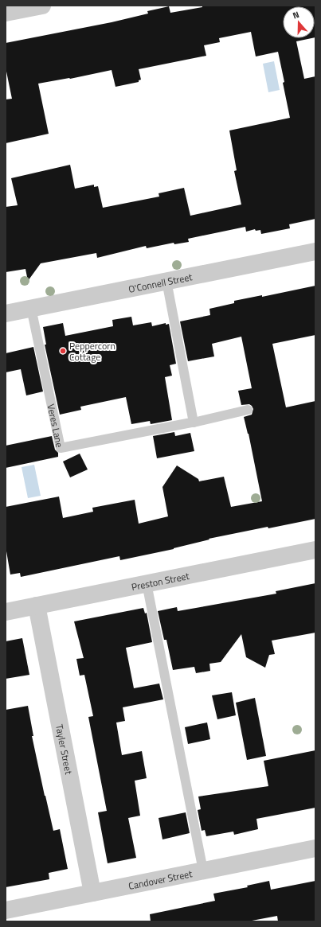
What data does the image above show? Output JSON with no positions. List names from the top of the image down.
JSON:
{
  "streets": {
    "street": [
      "O'Connell Street",
      "Preston Street",
      "Tayler Street",
      "Candover Street"
    ],
    "lane": ["Veres Lane"]
  },
  "crossings": [
    ["O'Connell Street", "Veres Lane"],
    ["Preston Street", "Tayler Street"],
    ["Tayler Street", "Candover Street"]
  ],
  "places": ["Peppercorn Cottage"],
  "north": "top"
}
